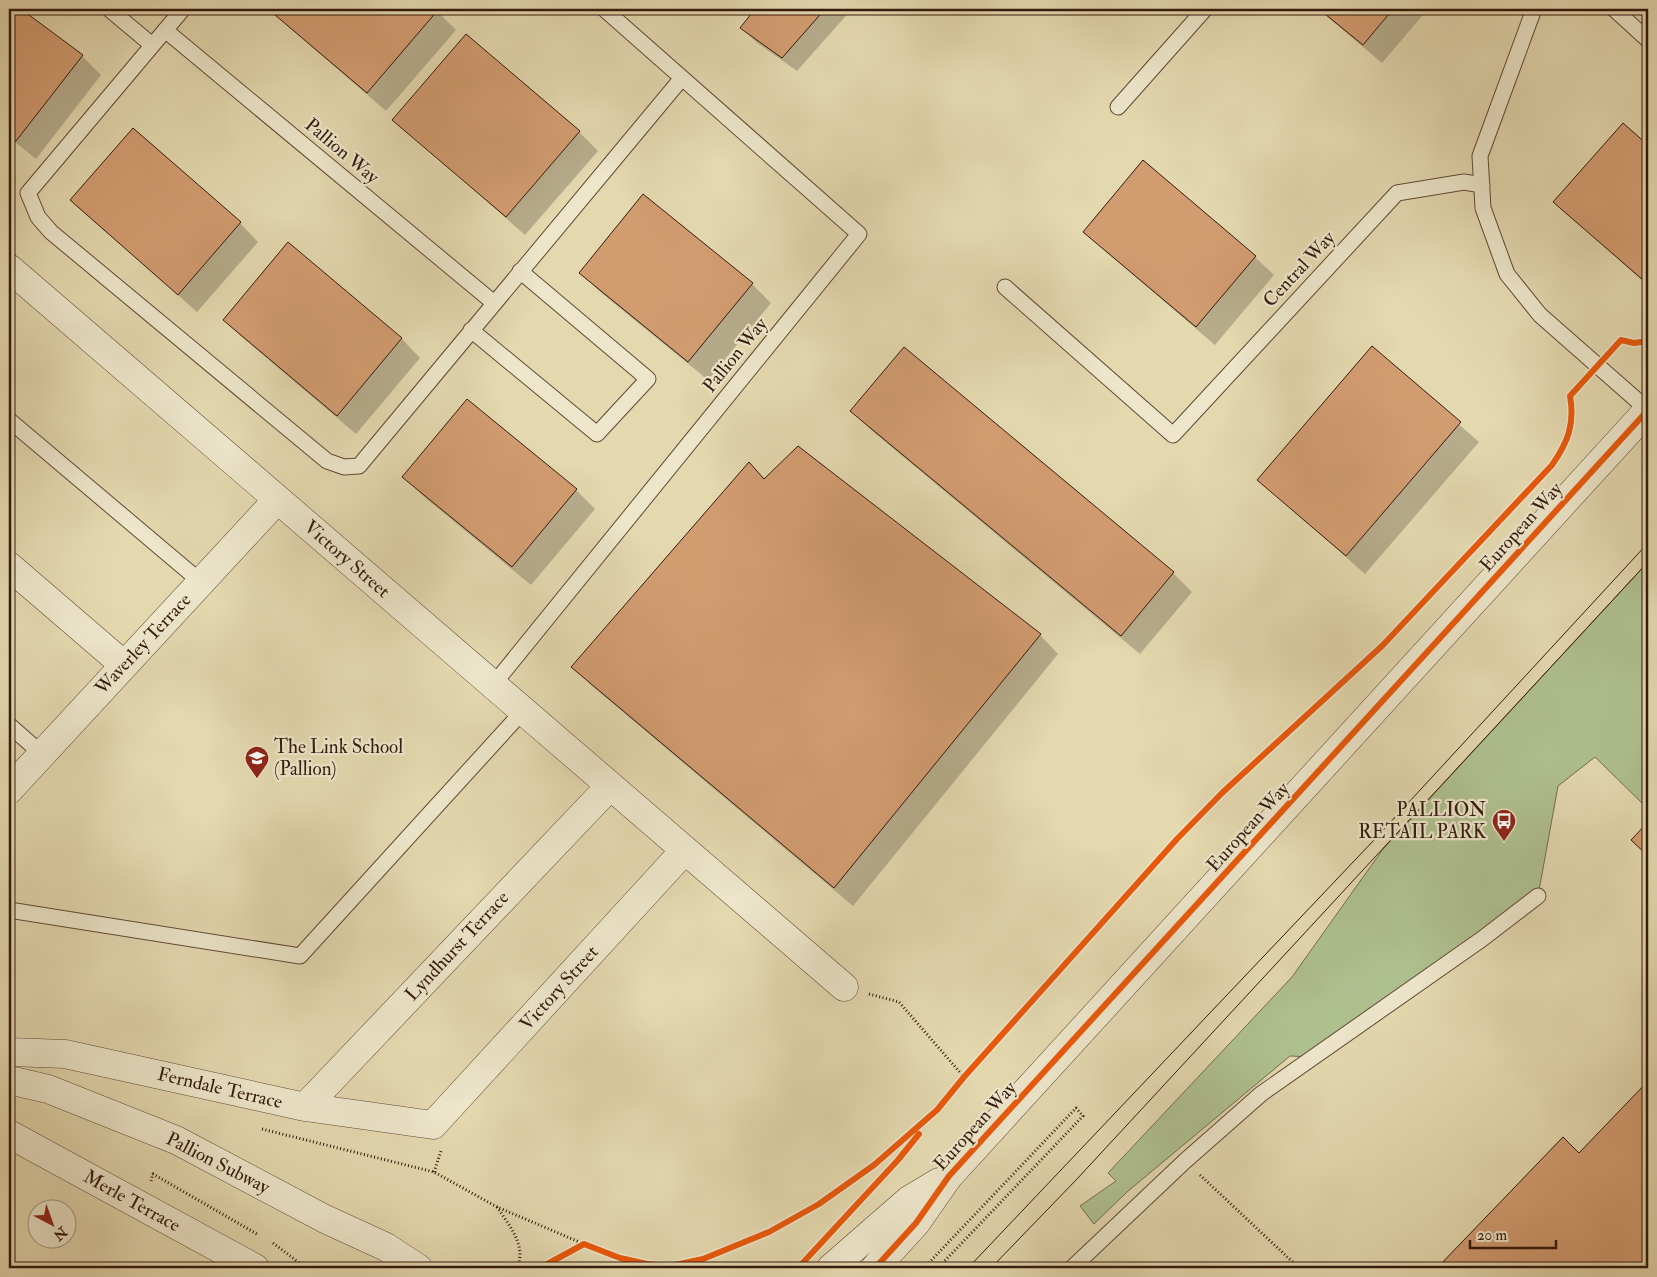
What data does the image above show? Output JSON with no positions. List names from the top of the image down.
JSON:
{
  "streets": {
    "street": [
      "European Way",
      "Victory Street",
      "Waverley Terrace",
      "Lyndhurst Terrace",
      "Ferndale Terrace",
      "Pallion Subway",
      "Merle Terrace"
    ],
    "lane": ["Pallion Way", "Central Way"]
  },
  "crossings": [
    ["Pallion Way", "Victory Street"],
    ["Victory Street", "Waverley Terrace"],
    ["Victory Street", "Lyndhurst Terrace"],
    ["Victory Street", "Ferndale Terrace"],
    ["Lyndhurst Terrace", "Ferndale Terrace"]
  ],
  "places": {
    "school or university": ["The Link School (Pallion)"],
    "bus stop": ["PALLION RETAIL PARK"]
  },
  "scale_bar": "20 m",
  "north": "bottom right"
}
